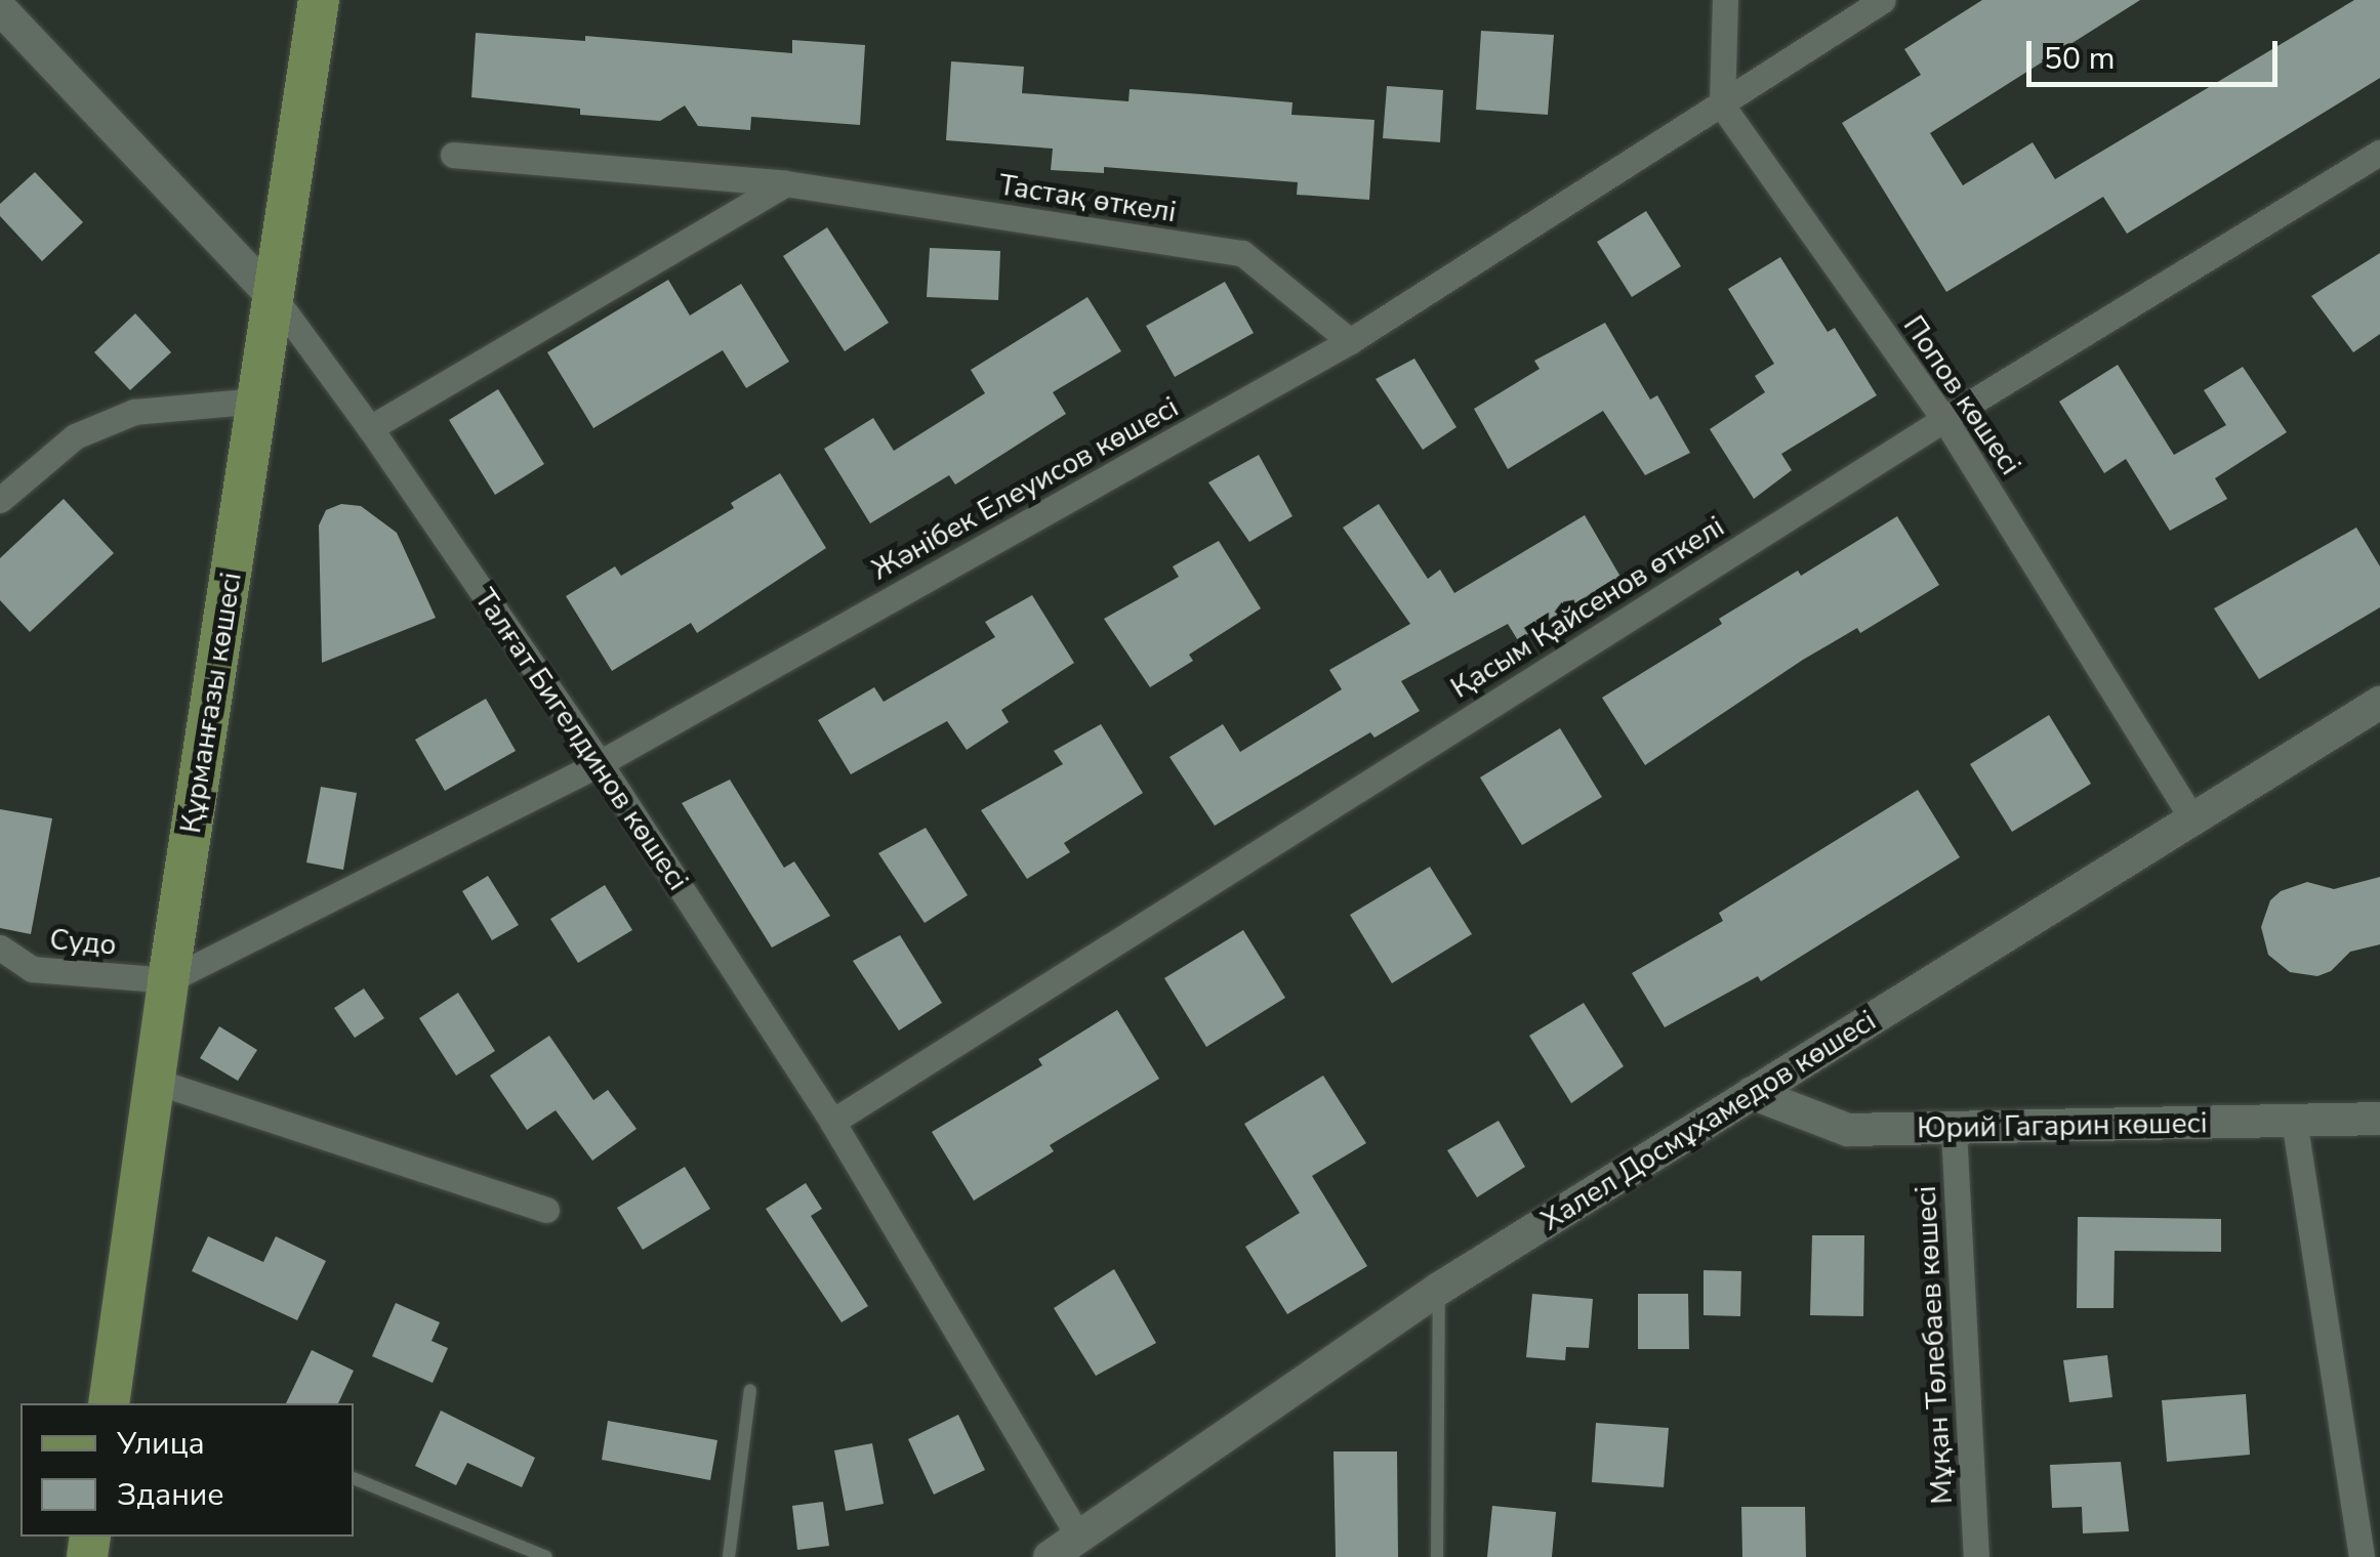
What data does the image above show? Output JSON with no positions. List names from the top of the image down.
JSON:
{
  "streets": {
    "main road": ["Құрманғазы көшесі"],
    "street": [
      "Тастақ өткелі",
      "Попов көшесі",
      "Жәнібек Елеуисов көшесі",
      "Қасым Қайсенов өткелі",
      "Талғат Бигелдинов көшесі",
      "Судо",
      "Халел Досмұхамедов көшесі",
      "Юрий Гагарин көшесі",
      "Мұқан Төлебаев көшесі"
    ]
  },
  "crossings": [
    ["Тастақ өткелі", "Жәнібек Елеуисов көшесі"],
    ["Попов көшесі", "Жәнібек Елеуисов көшесі"],
    ["Попов көшесі", "Қасым Қайсенов өткелі"],
    ["Попов көшесі", "Халел Досмұхамедов көшесі"],
    ["Жәнібек Елеуисов көшесі", "Құрманғазы көшесі"],
    ["Жәнібек Елеуисов көшесі", "Талғат Бигелдинов көшесі"],
    ["Жәнібек Елеуисов көшесі", "Судо"],
    ["Қасым Қайсенов өткелі", "Талғат Бигелдинов көшесі"],
    ["Құрманғазы көшесі", "Талғат Бигелдинов көшесі"],
    ["Құрманғазы көшесі", "Судо"],
    ["Талғат Бигелдинов көшесі", "Халел Досмұхамедов көшесі"],
    ["Халел Досмұхамедов көшесі", "Юрий Гагарин көшесі"],
    ["Юрий Гагарин көшесі", "Мұқан Төлебаев көшесі"]
  ],
  "legend": ["Улица", "Здание"],
  "scale_bar": "50 m"
}
